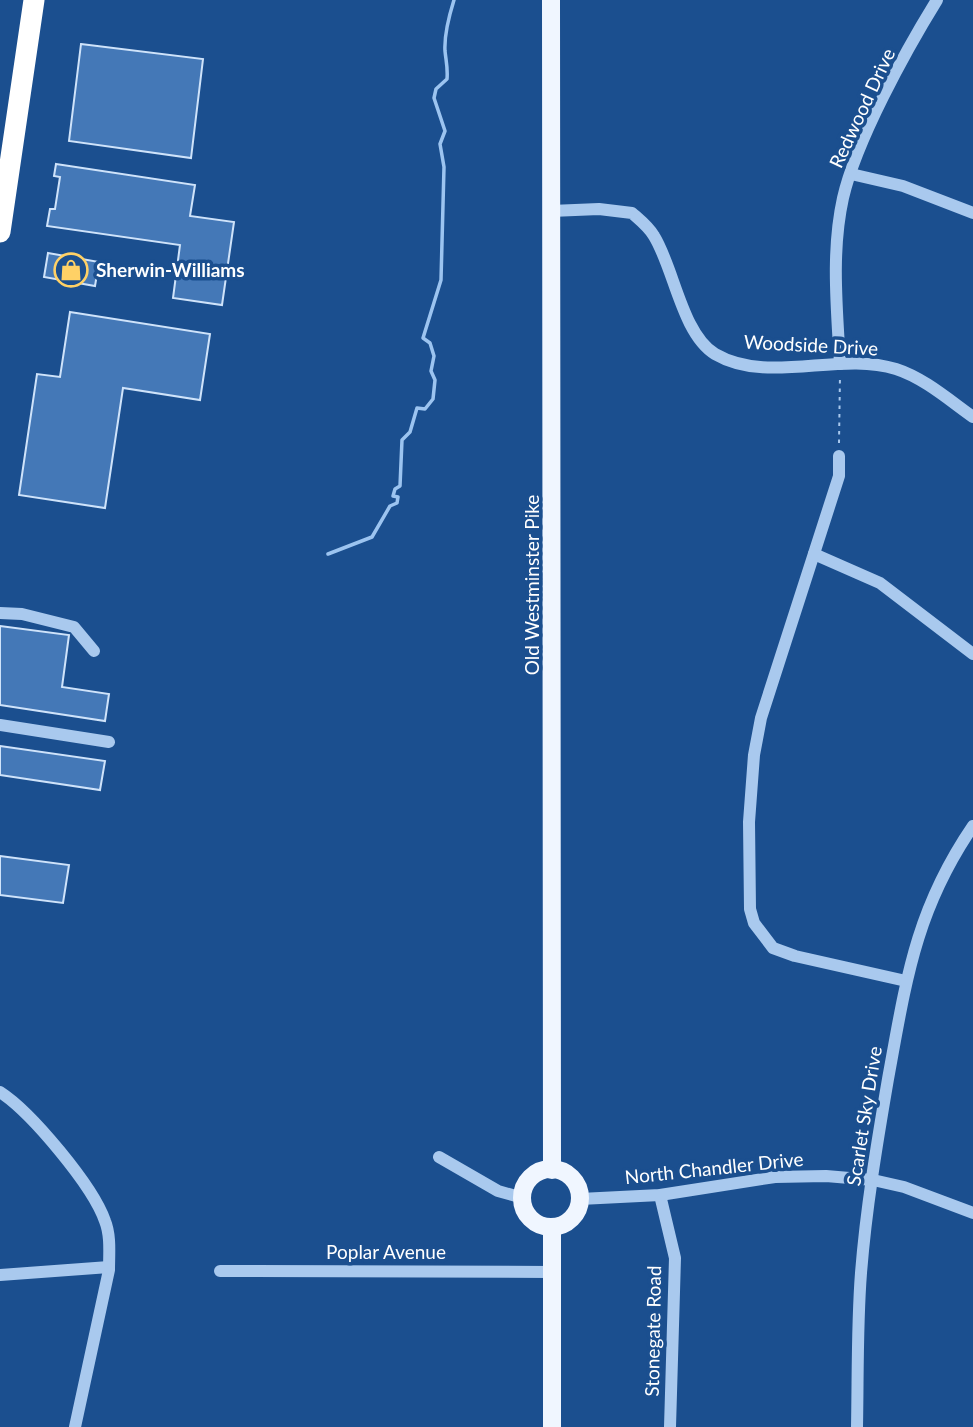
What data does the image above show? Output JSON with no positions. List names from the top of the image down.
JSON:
{
  "streets": {
    "main road": ["Old Westminster Pike"],
    "street": [
      "Redwood Drive",
      "Woodside Drive",
      "Scarlet Sky Drive",
      "North Chandler Drive",
      "Poplar Avenue",
      "Stonegate Road"
    ]
  },
  "crossings": [
    ["Redwood Drive", "Woodside Drive"],
    ["Woodside Drive", "Old Westminster Pike"],
    ["Old Westminster Pike", "North Chandler Drive"],
    ["Scarlet Sky Drive", "North Chandler Drive"],
    ["North Chandler Drive", "Stonegate Road"]
  ],
  "places": {
    "shop": ["Sherwin-Williams"]
  }
}
